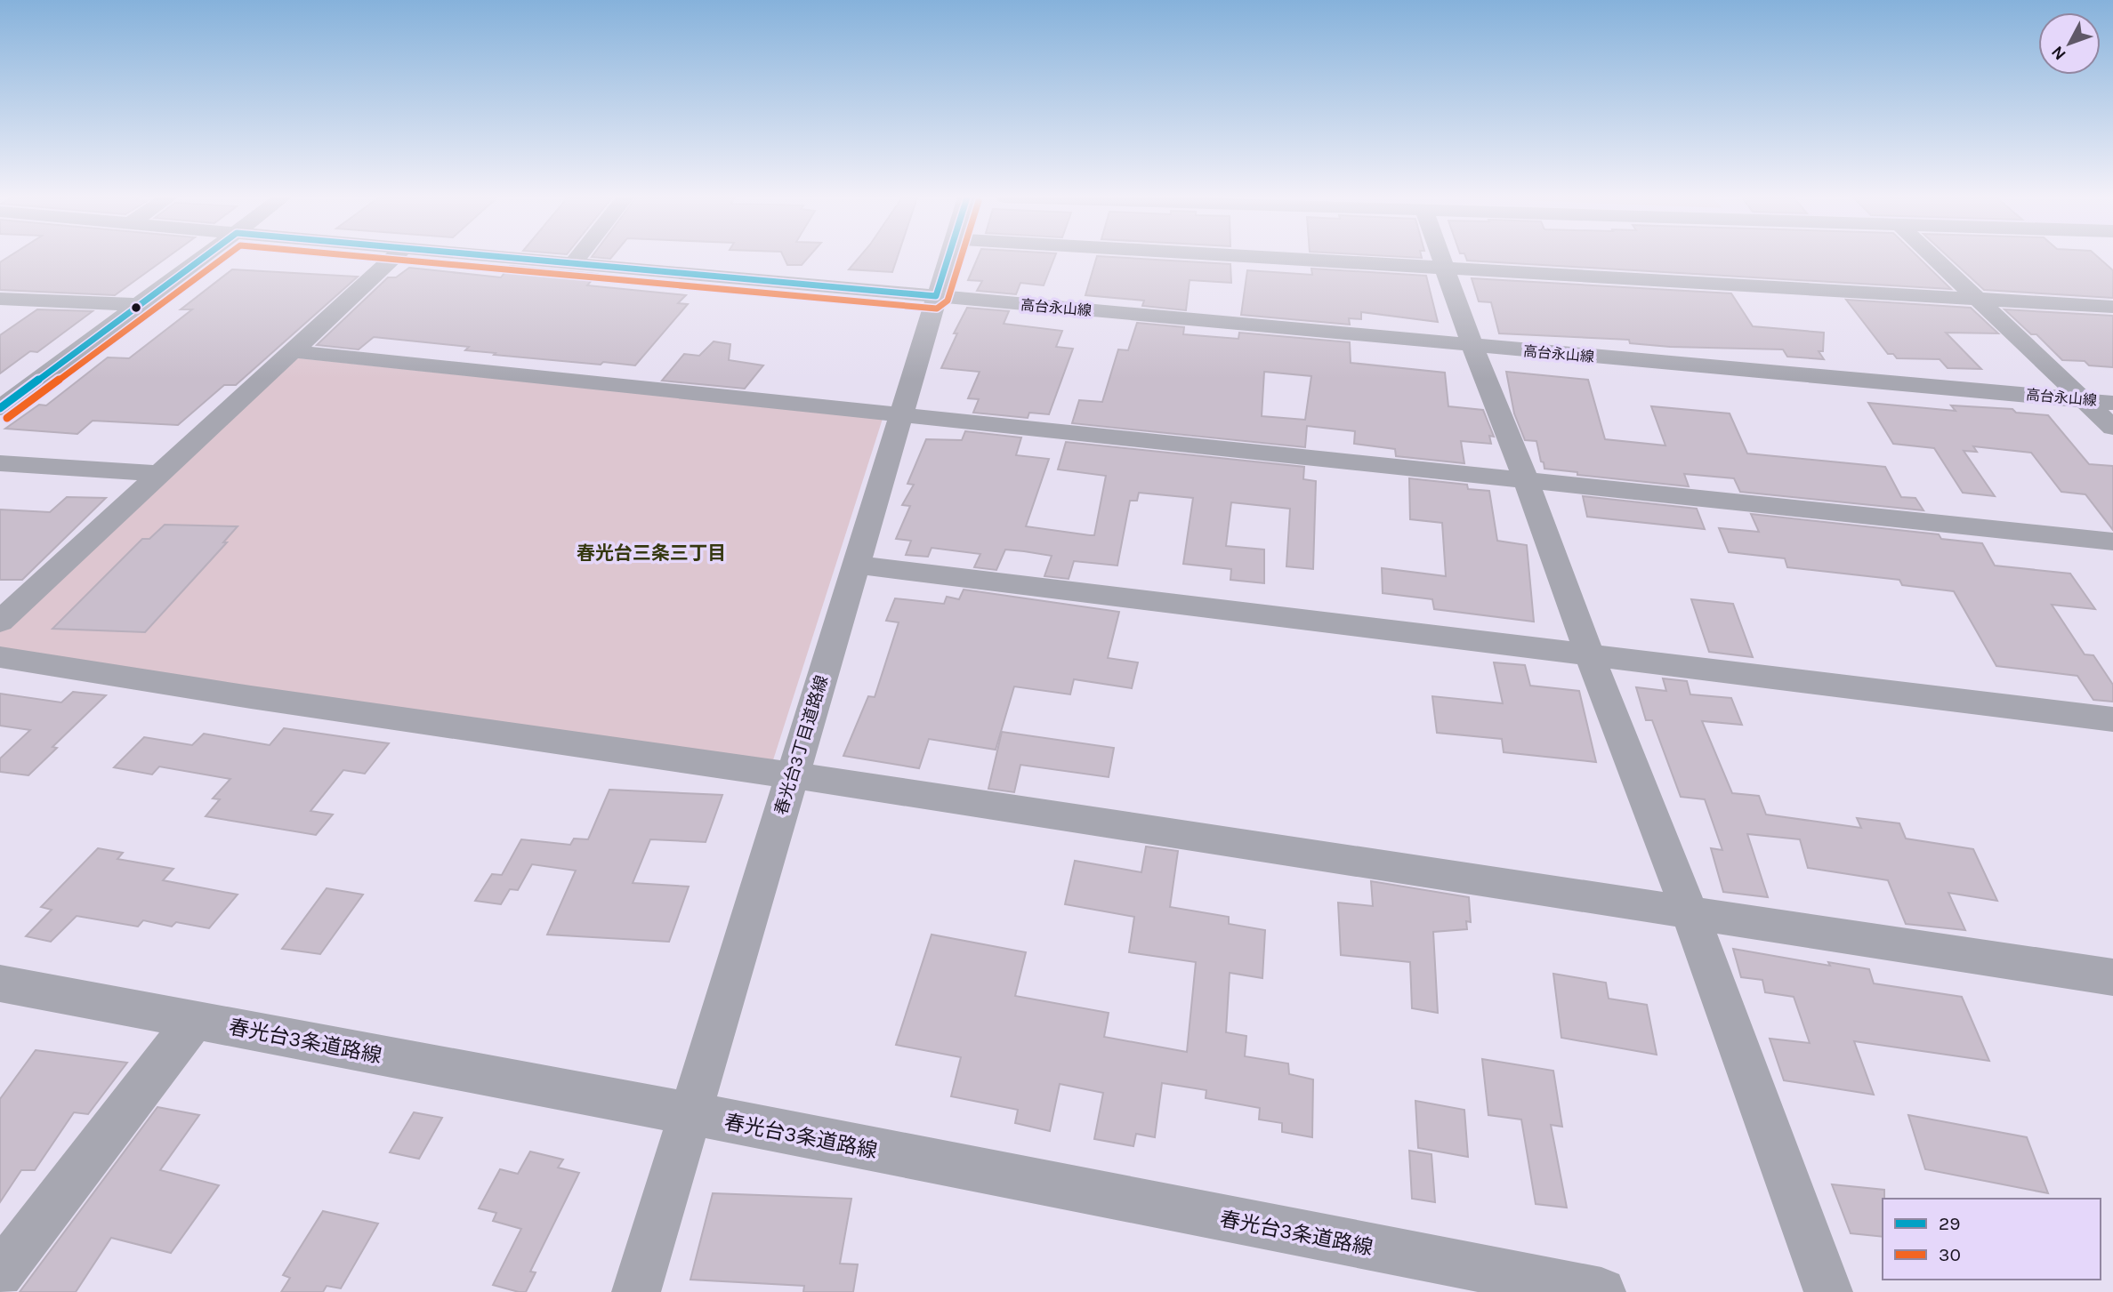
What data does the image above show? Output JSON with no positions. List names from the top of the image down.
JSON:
{
  "streets": {
    "street": ["高台永山線", "春光台3丁目道路線", "春光台3条道路線"]
  },
  "crossings": [
    ["高台永山線", "春光台3丁目道路線"],
    ["春光台3丁目道路線", "春光台3条道路線"]
  ],
  "districts": ["春光台三条三丁目"],
  "lines": ["transit line 29", "transit line 30"],
  "legend": ["29", "30"],
  "north": "bottom left"
}
